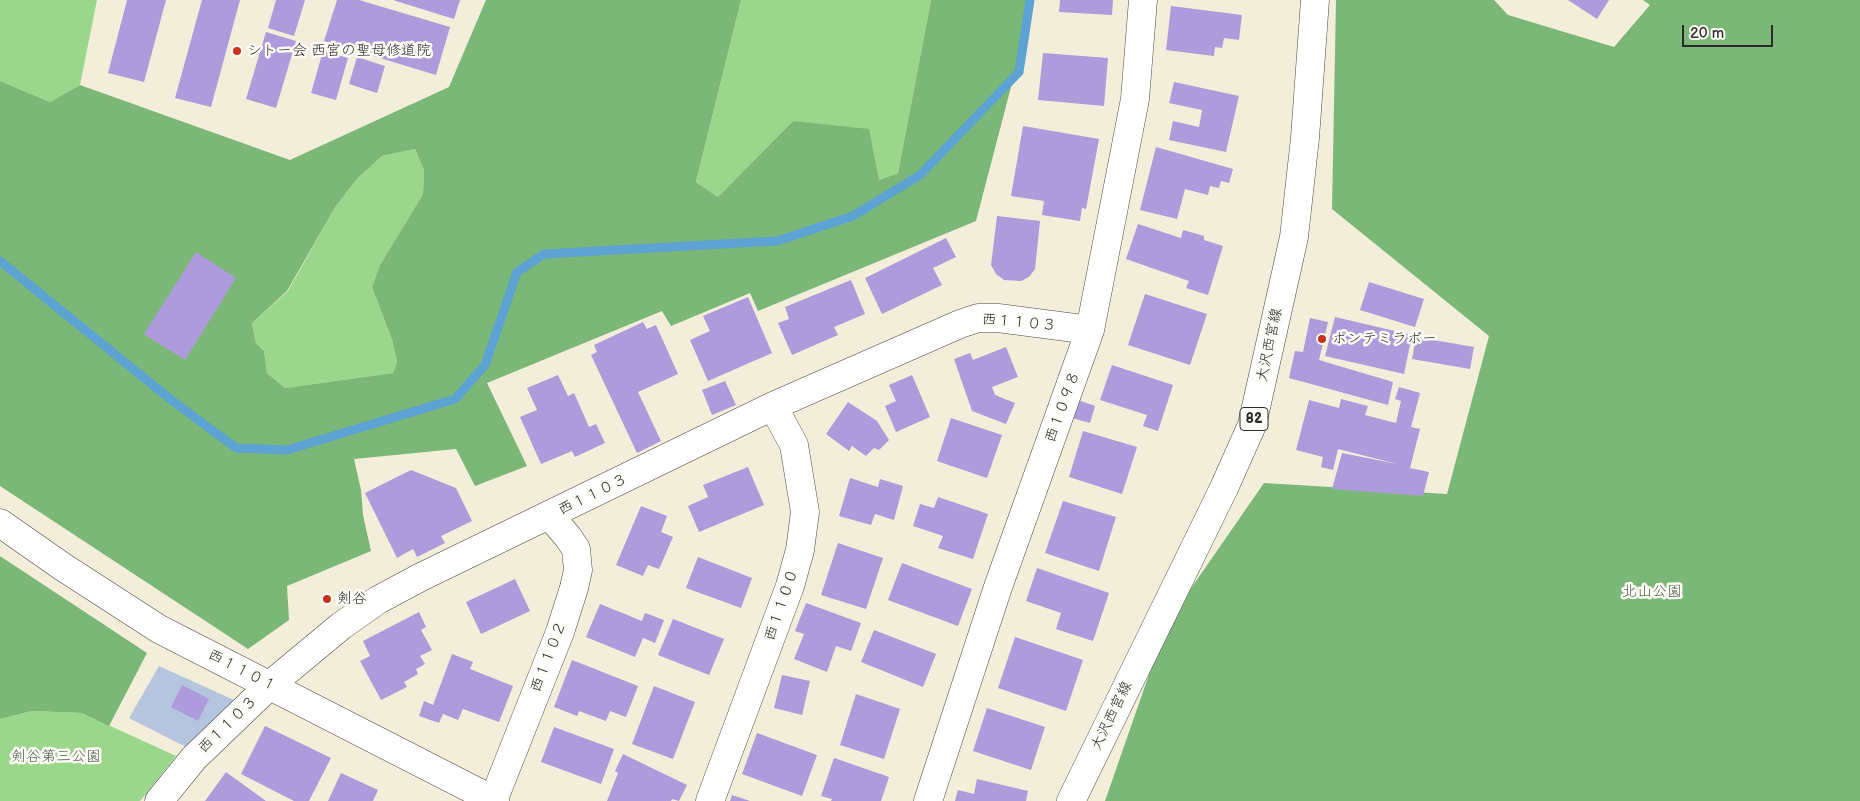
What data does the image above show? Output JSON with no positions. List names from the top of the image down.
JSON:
{
  "streets": {
    "street": [
      "西１１０３",
      "大沢西宮線",
      "西１０９８",
      "82",
      "西１１００",
      "西１１０２",
      "西１１０１"
    ]
  },
  "crossings": [
    ["西１１０３", "西１０９８"],
    ["西１１０３", "西１１００"],
    ["西１１０３", "西１１０２"],
    ["西１１０３", "西１１０１"],
    ["西１１０２", "西１１０１"]
  ],
  "parks": ["北山公園", "剣谷第三公園"],
  "places": ["シトー会 西宮の聖母修道院", "ポンテミラボー", "剣谷"],
  "scale_bar": "20 m"
}
